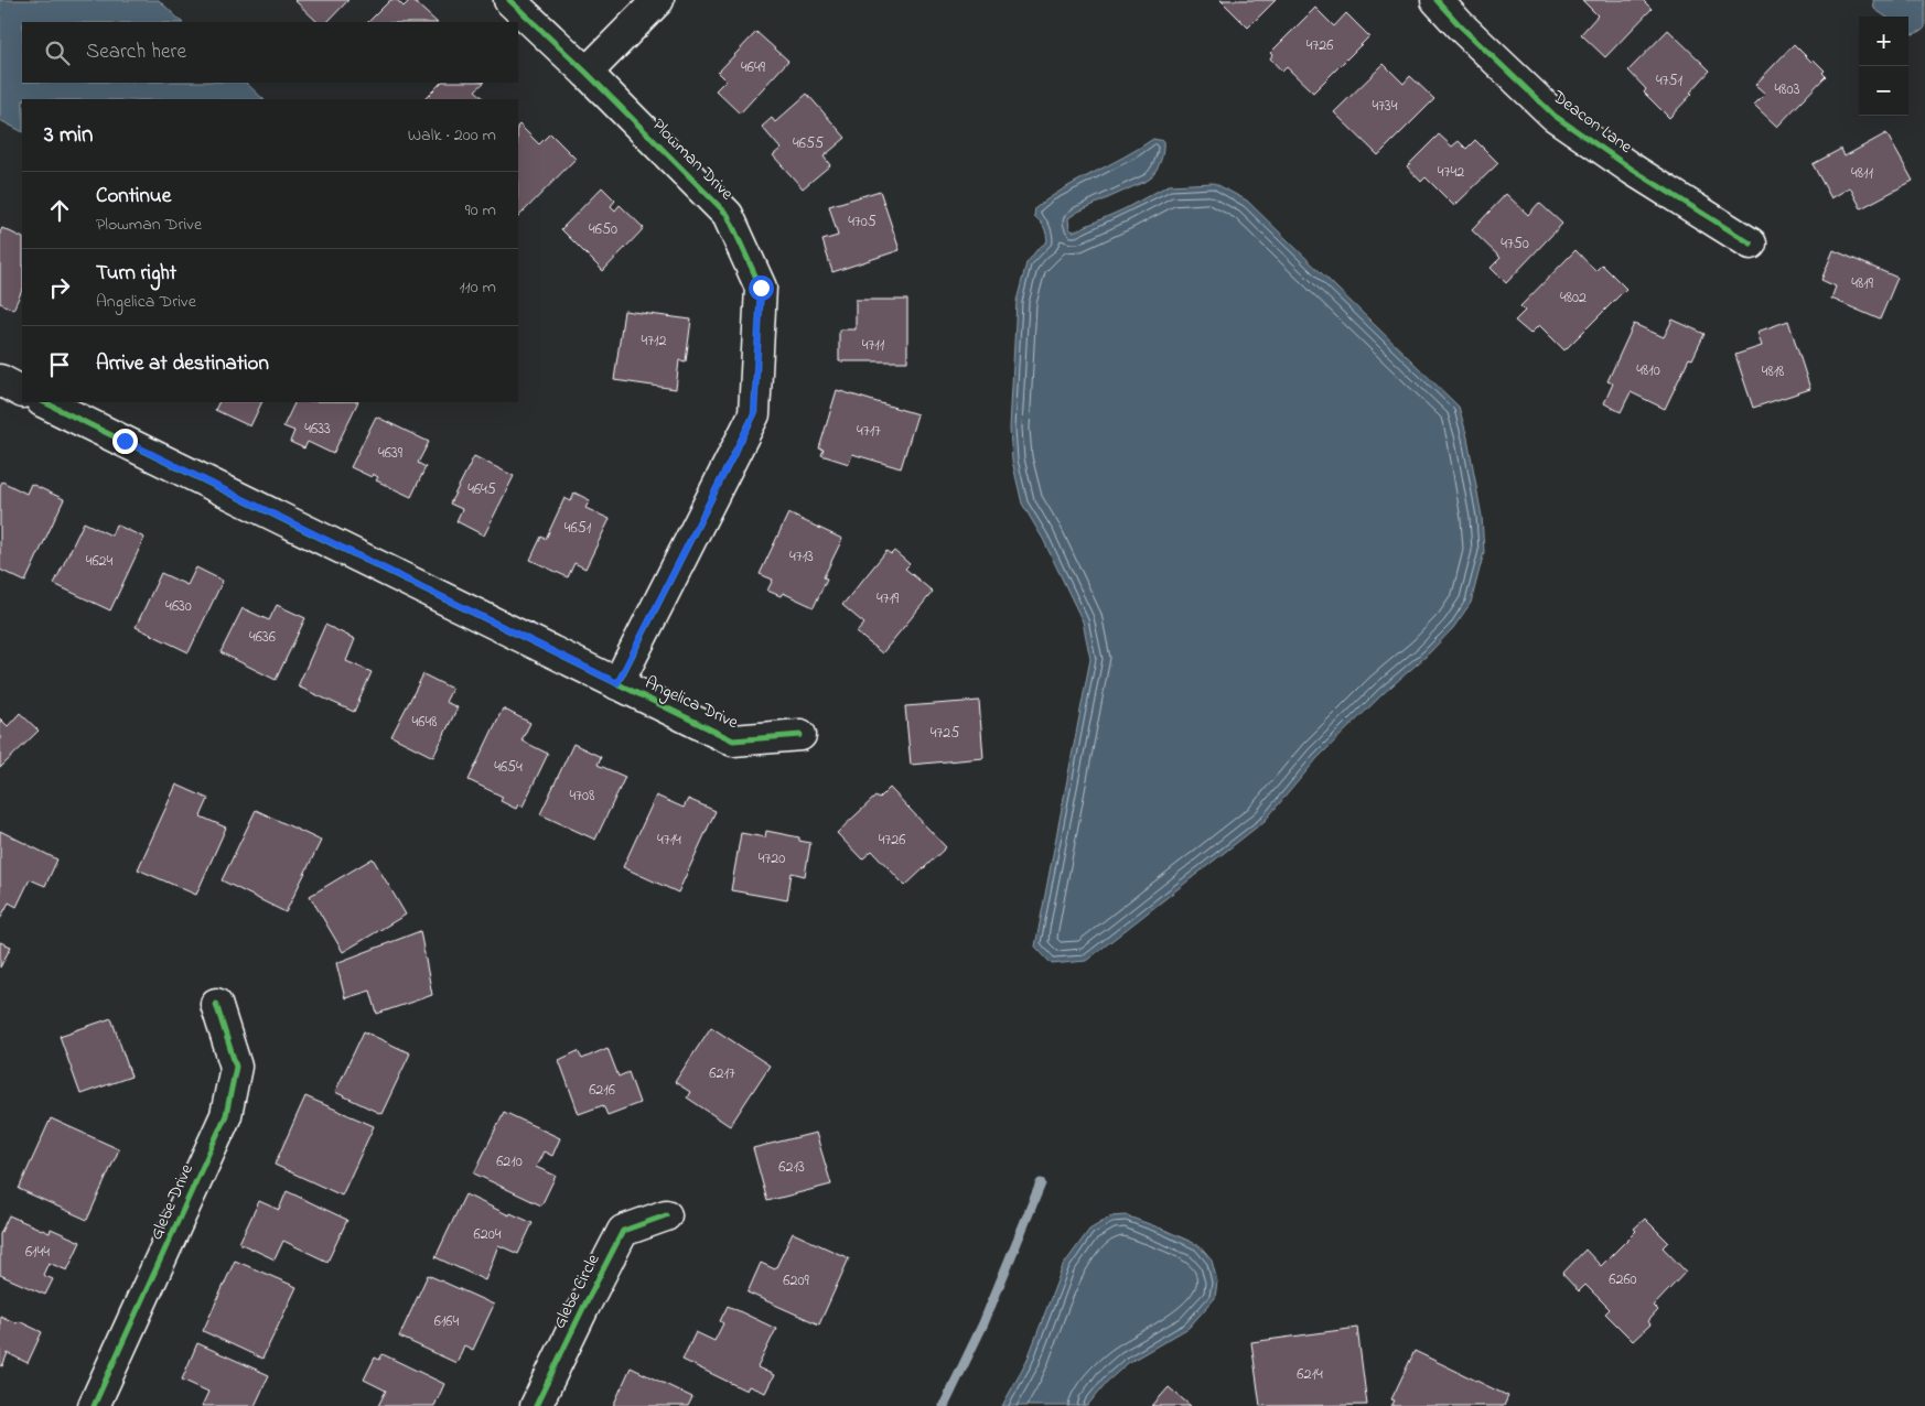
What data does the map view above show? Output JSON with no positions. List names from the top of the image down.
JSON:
{
  "streets": {
    "street": [
      "Deacon Lane",
      "Plowman Drive",
      "Angelica Drive",
      "Glebe Drive",
      "Glebe Circle"
    ]
  },
  "crossings": [
    ["Plowman Drive", "Angelica Drive"]
  ],
  "house_numbers": [
    "4726",
    "4649",
    "4751",
    "4803",
    "4734",
    "4655",
    "4742",
    "4811",
    "4705",
    "4650",
    "4750",
    "4819",
    "4802",
    "4712",
    "4711",
    "4810",
    "4818",
    "4633",
    "4717",
    "4639",
    "4645",
    "4651",
    "4713",
    "4624",
    "4719",
    "4630",
    "4636",
    "4648",
    "4725",
    "4654",
    "4708",
    "4714",
    "4726",
    "4720",
    "6217",
    "6216",
    "6210",
    "6213",
    "6204",
    "6144",
    "6260",
    "6209",
    "6164",
    "6214"
  ],
  "page": {
    "map_buttons": ["+", "−"],
    "search": "Search here",
    "heading": ["3 min", "Walk · 200 m"],
    "list": [
      ["Continue", "Plowman Drive", "90 m"],
      ["Turn right", "Angelica Drive", "110 m"],
      "Arrive at destination"
    ]
  }
}
